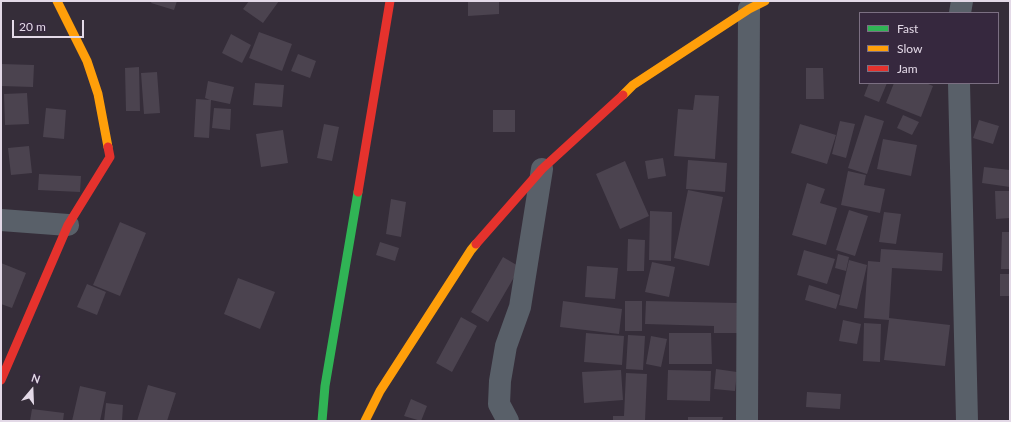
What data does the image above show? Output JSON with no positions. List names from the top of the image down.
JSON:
{
  "legend": ["Fast", "Slow", "Jam"],
  "scale_bar": "20 m",
  "north": "top"
}
